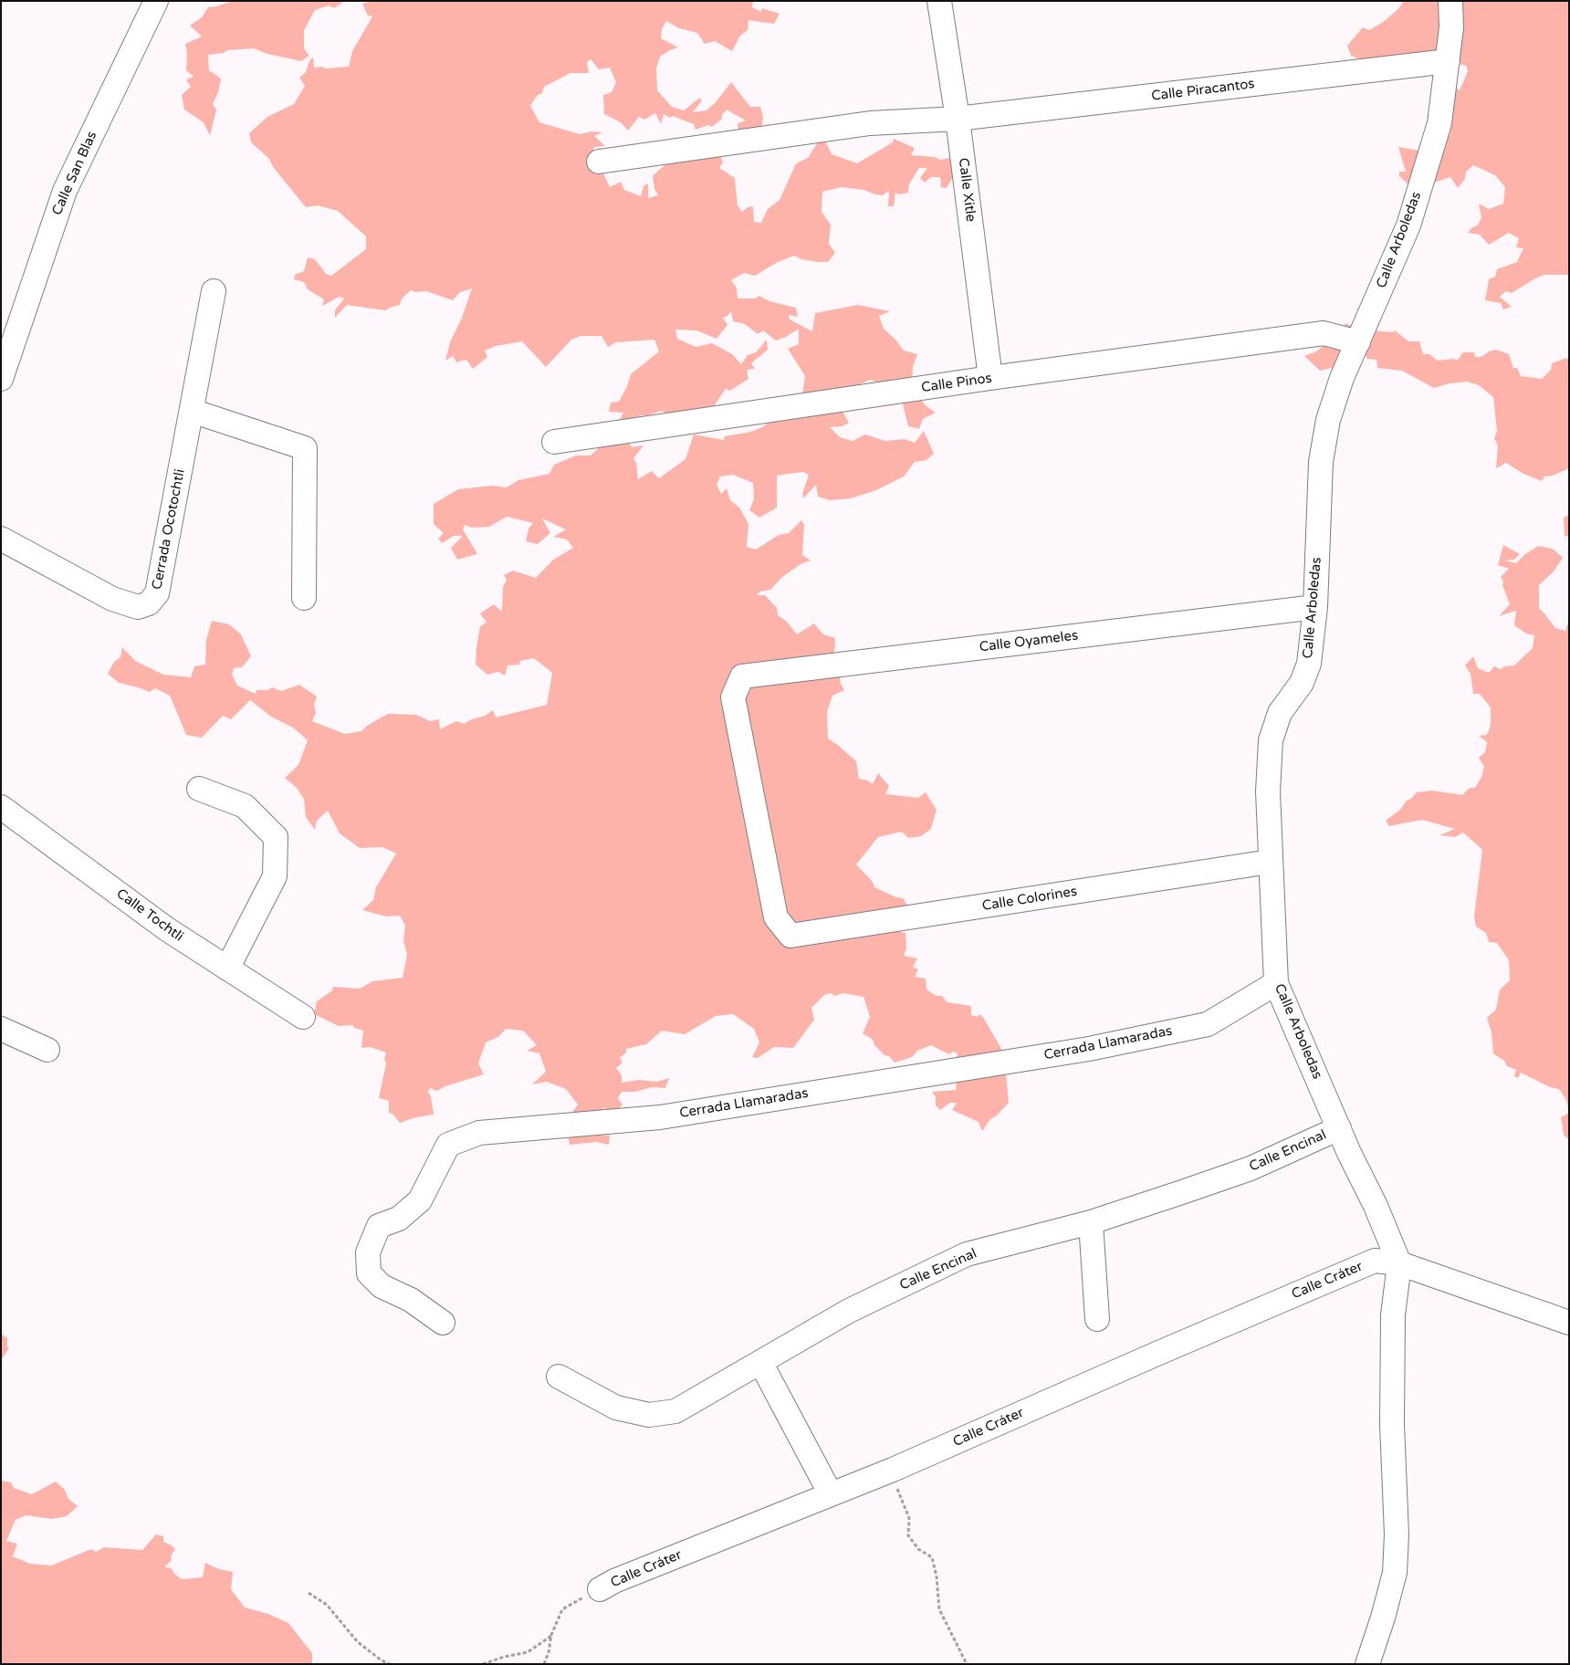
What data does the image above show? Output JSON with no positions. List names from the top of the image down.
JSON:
{
  "streets": {
    "street": [
      "Calle Piracantos",
      "Calle San Blas",
      "Calle Xitle",
      "Calle Arboledas",
      "Calle Pinos",
      "Cerrada Ocotochtli",
      "Calle Oyameles",
      "Calle Colorines",
      "Calle Tochtli",
      "Cerrada Llamaradas",
      "Calle Encinal",
      "Calle Cráter"
    ]
  },
  "crossings": [
    ["Calle Piracantos", "Calle Xitle"],
    ["Calle Piracantos", "Calle Arboledas"],
    ["Calle Xitle", "Calle Pinos"],
    ["Calle Arboledas", "Calle Pinos"],
    ["Calle Arboledas", "Calle Oyameles"],
    ["Calle Arboledas", "Calle Colorines"],
    ["Calle Arboledas", "Cerrada Llamaradas"],
    ["Calle Arboledas", "Calle Encinal"],
    ["Calle Arboledas", "Calle Cráter"],
    ["Calle Oyameles", "Calle Colorines"]
  ]
}
